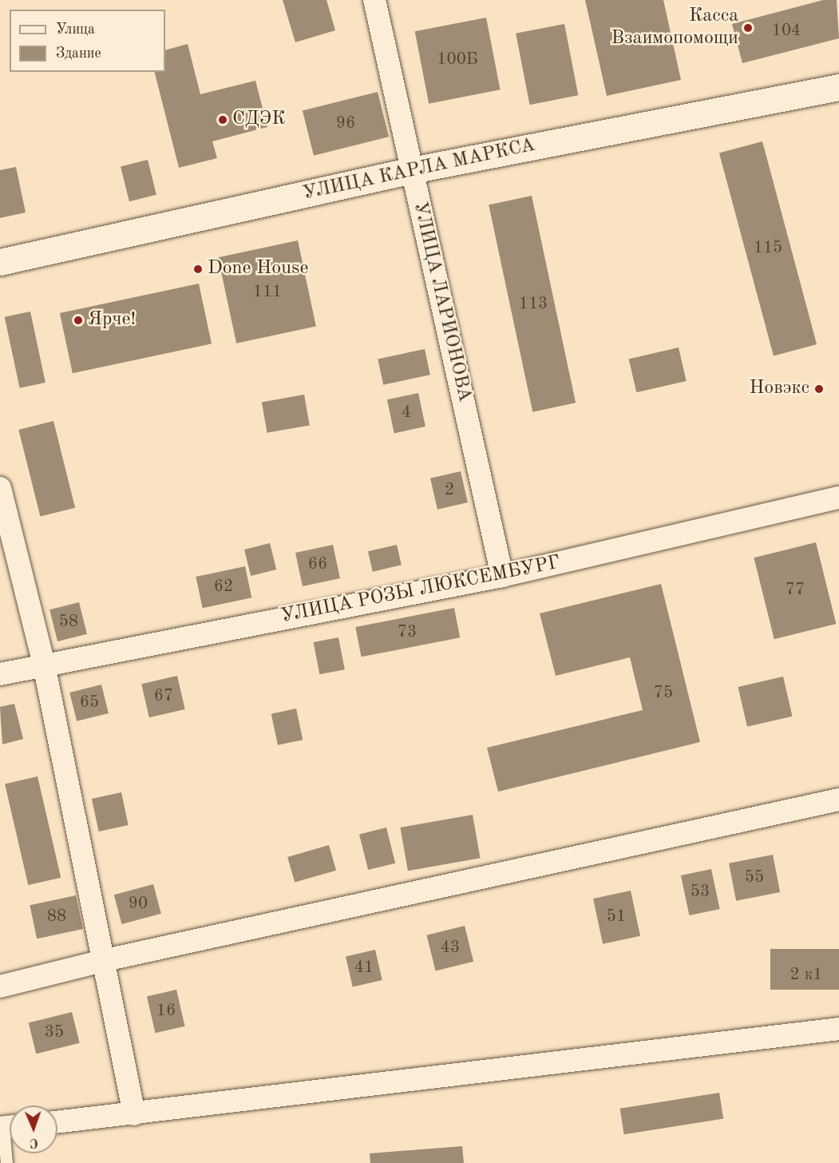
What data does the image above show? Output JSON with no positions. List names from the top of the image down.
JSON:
{
  "streets": {
    "main road": ["УЛИЦА КАРЛА МАРКСА"],
    "street": ["УЛИЦА ЛАРИОНОВА", "УЛИЦА РОЗЫ ЛЮКСЕМБУРГ"]
  },
  "crossings": [
    ["УЛИЦА КАРЛА МАРКСА", "УЛИЦА ЛАРИОНОВА"],
    ["УЛИЦА ЛАРИОНОВА", "УЛИЦА РОЗЫ ЛЮКСЕМБУРГ"]
  ],
  "places": [
    "Касса Взаимопомощи",
    "СДЭК",
    "Done House",
    "Ярче!",
    "Новэкс"
  ],
  "house_numbers": [
    "104",
    "100Б",
    "96",
    "115",
    "111",
    "113",
    "4",
    "2",
    "66",
    "62",
    "77",
    "58",
    "73",
    "75",
    "67",
    "65",
    "55",
    "53",
    "90",
    "88",
    "51",
    "43",
    "41",
    "2 к1",
    "16",
    "35"
  ],
  "legend": ["Улица", "Здание"],
  "north": "bottom"
}
